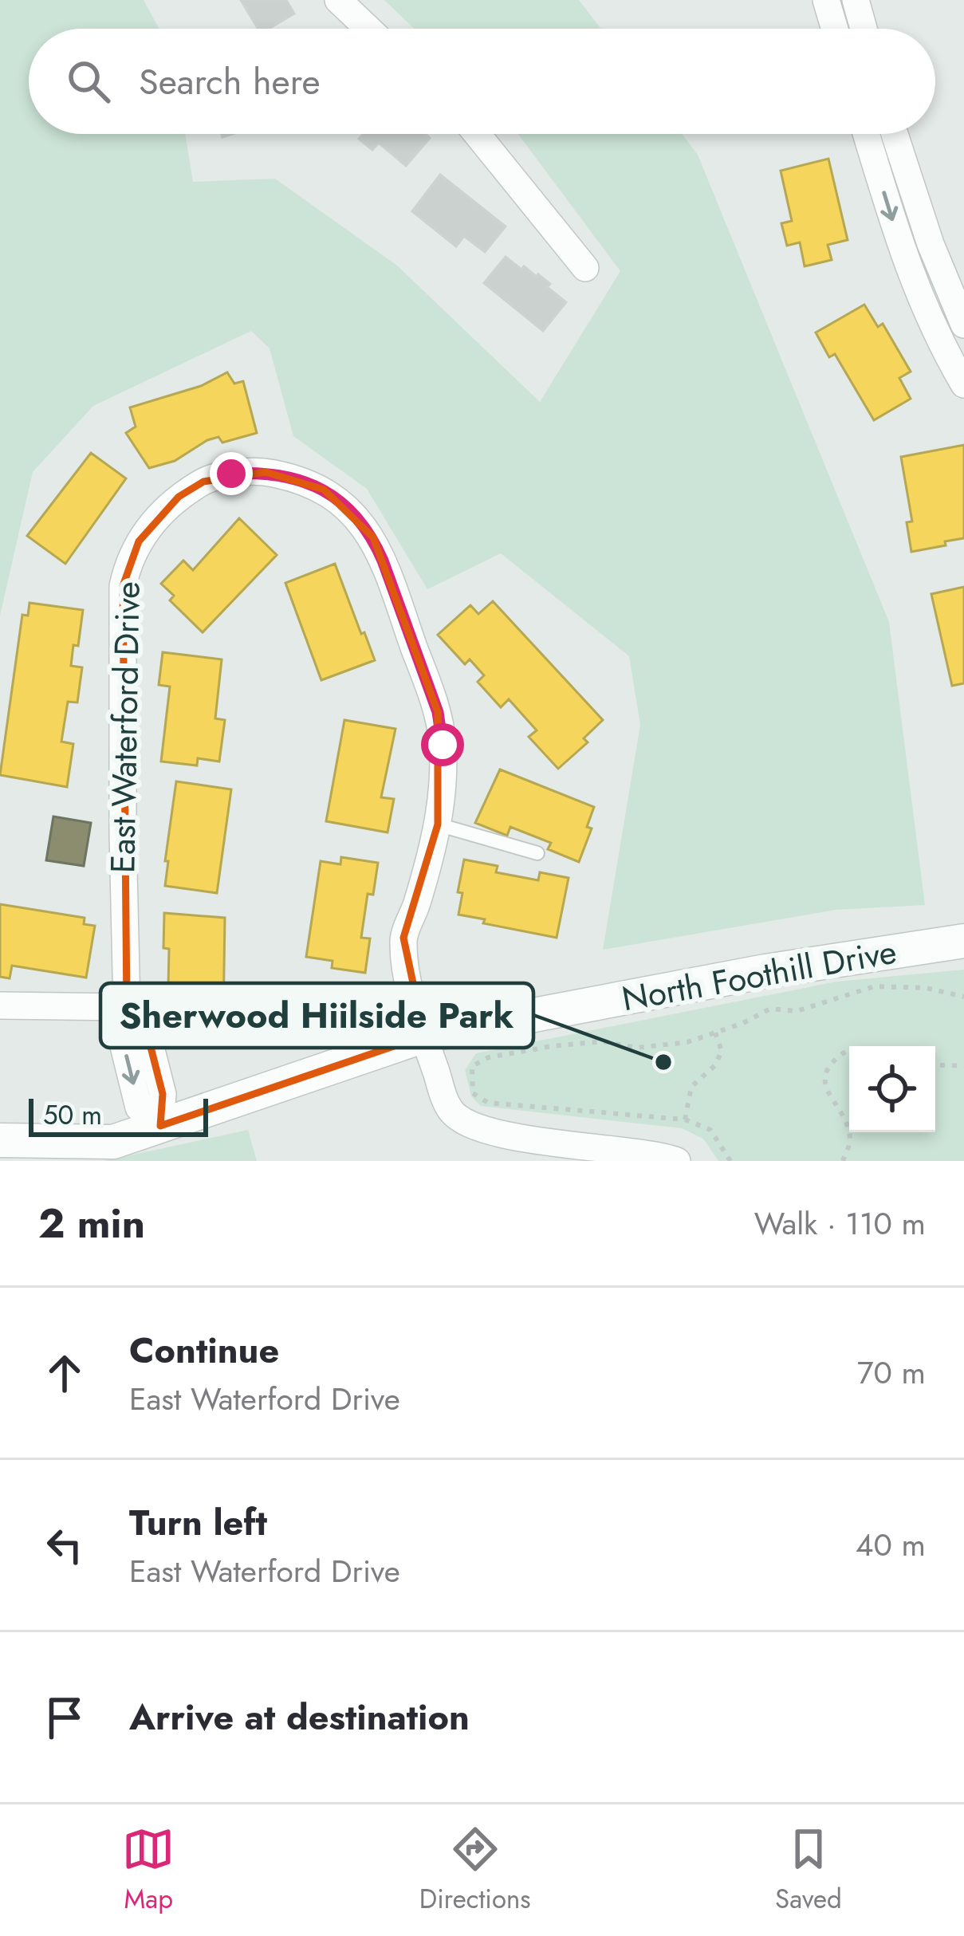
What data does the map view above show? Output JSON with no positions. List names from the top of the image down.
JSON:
{
  "streets": {
    "street": ["East Waterford Drive", "North Foothill Drive"]
  },
  "crossings": [
    ["East Waterford Drive", "North Foothill Drive"]
  ],
  "places": ["Sherwood Hiilside Park"],
  "scale_bar": "50 m",
  "page": {
    "search": "Search here",
    "scale": "50 m",
    "heading": ["2 min", "Walk · 110 m"],
    "list": [
      ["Continue", "East Waterford Drive", "70 m"],
      ["Turn left", "East Waterford Drive", "40 m"],
      "Arrive at destination"
    ],
    "nav": ["Map", "Directions", "Saved"]
  }
}
